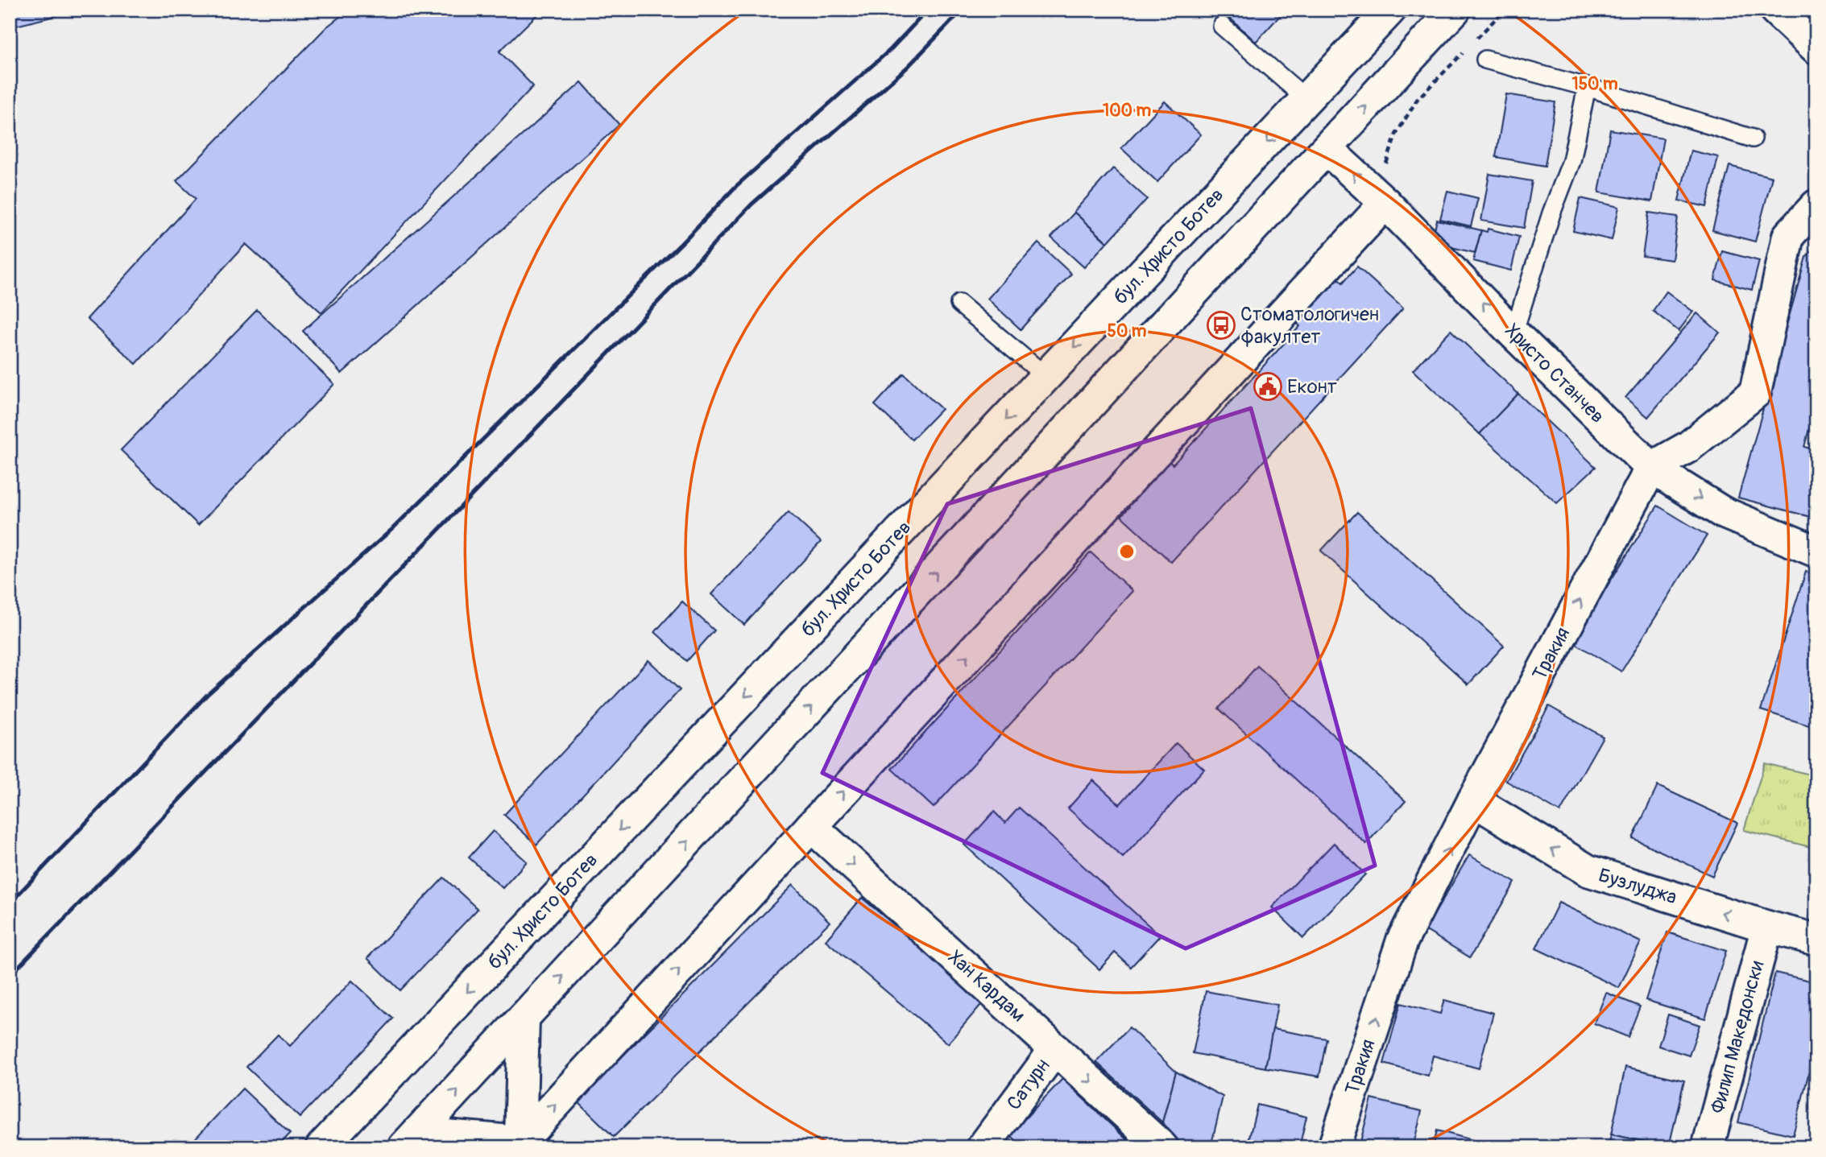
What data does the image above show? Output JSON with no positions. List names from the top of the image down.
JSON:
{
  "streets": {
    "street": [
      "бул. Христо Ботев",
      "Христо Станчев",
      "Тракия",
      "Бузлуджа",
      "Хан Кардам",
      "Филип Македонски",
      "Сатурн"
    ]
  },
  "crossings": [
    ["Христо Станчев", "Тракия"],
    ["Тракия", "Бузлуджа"],
    ["Бузлуджа", "Филип Македонски"],
    ["Хан Кардам", "Сатурн"]
  ],
  "one_way": ["Тракия", "Бузлуджа", "Хан Кардам"],
  "places": {
    "bus stop": ["Стоматологичен факултет"],
    "public building": ["Еконт"]
  },
  "rings": ["150 m", "100 m", "50 m"]
}
